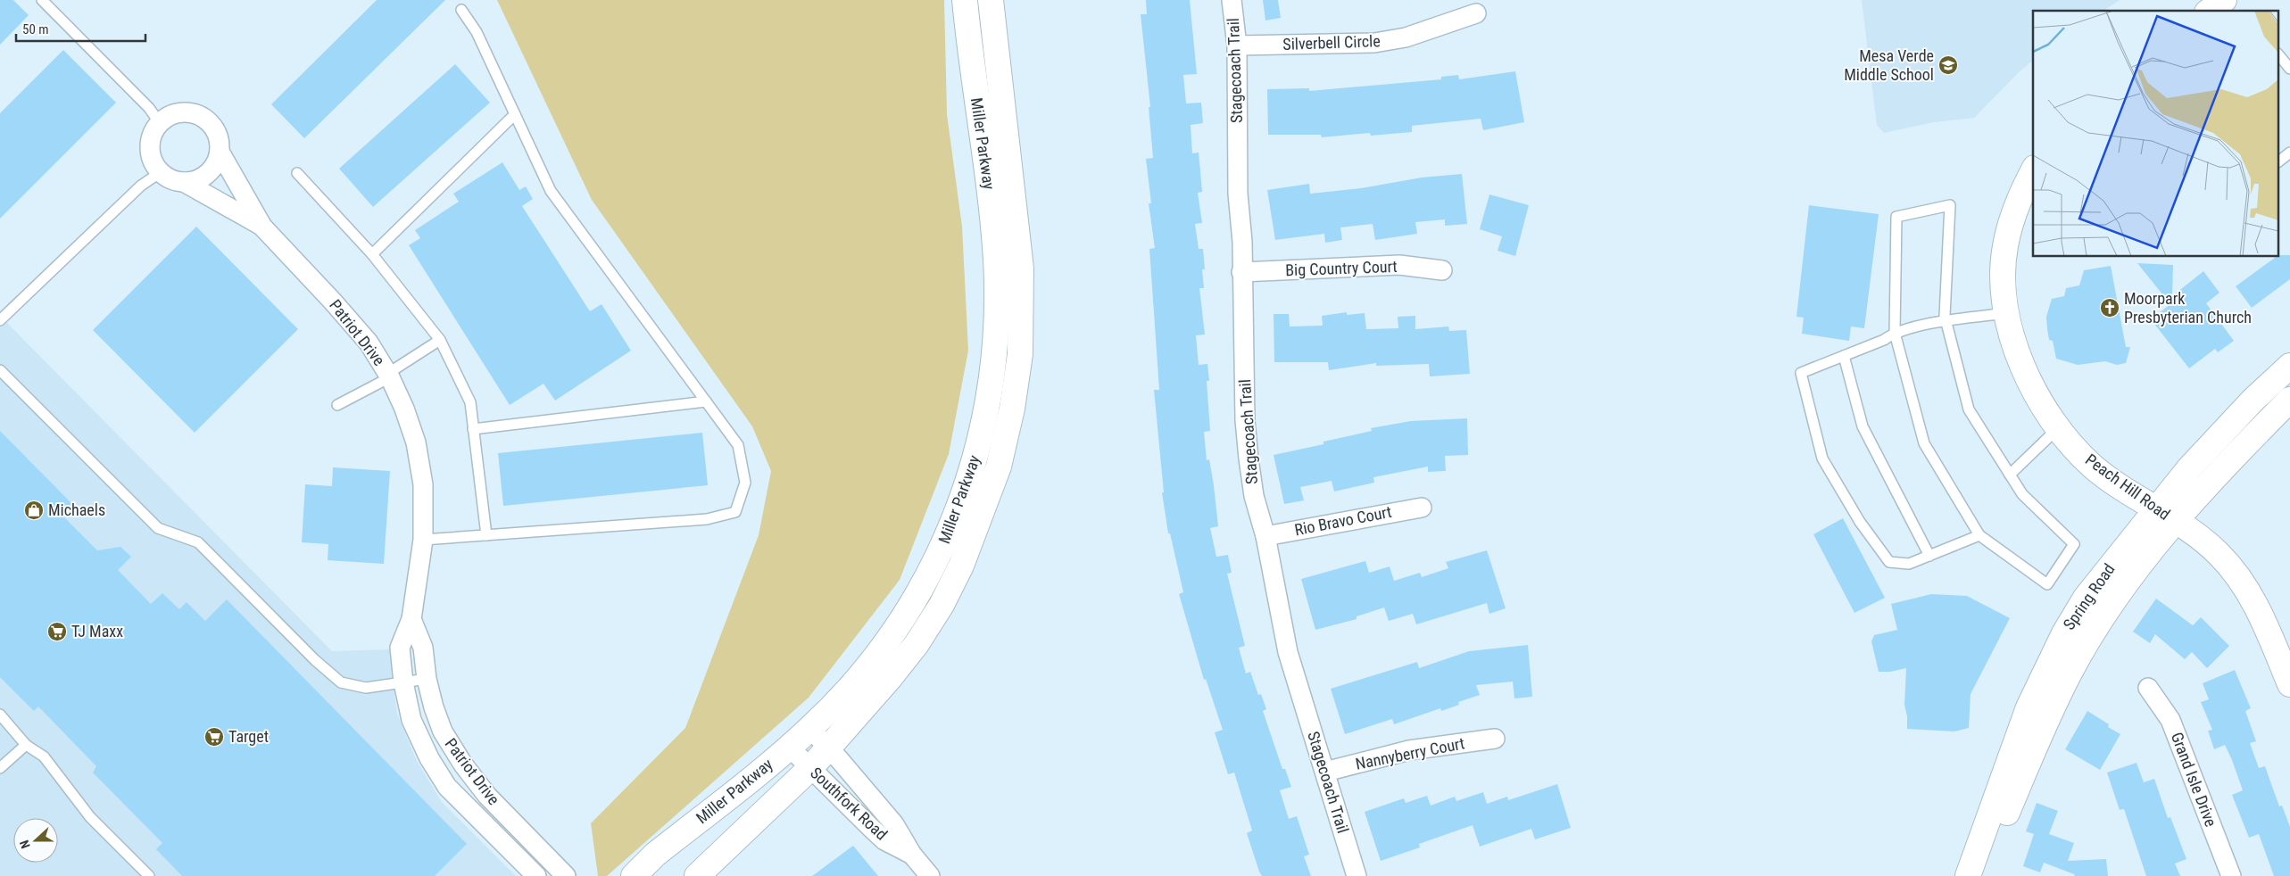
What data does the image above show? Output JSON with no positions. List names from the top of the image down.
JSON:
{
  "streets": {
    "street": [
      "Silverbell Circle",
      "Stagecoach Trail",
      "Miller Parkway",
      "Big Country Court",
      "Patriot Drive",
      "Peach Hill Road",
      "Rio Bravo Court",
      "Spring Road",
      "Nannyberry Court",
      "Grand Isle Drive",
      "Southfork Road"
    ]
  },
  "crossings": [
    ["Silverbell Circle", "Stagecoach Trail"],
    ["Stagecoach Trail", "Big Country Court"],
    ["Stagecoach Trail", "Rio Bravo Court"],
    ["Stagecoach Trail", "Nannyberry Court"],
    ["Miller Parkway", "Southfork Road"],
    ["Peach Hill Road", "Spring Road"]
  ],
  "places": {
    "school or university": ["Mesa Verde Middle School"],
    "church": ["Moorpark Presbyterian Church"],
    "shop": ["Michaels"],
    "supermarket": ["TJ Maxx", "Target"]
  },
  "scale_bar": "50 m",
  "north": "left"
}
